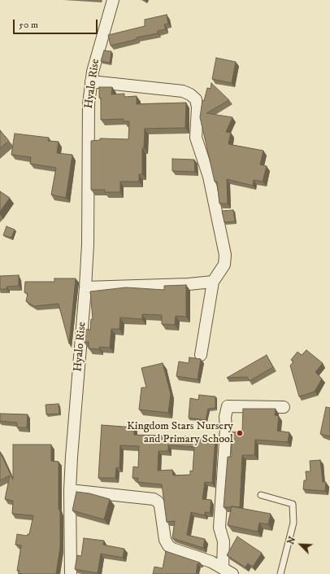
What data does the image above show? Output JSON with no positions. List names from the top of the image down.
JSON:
{
  "streets": {
    "street": ["Hyalo Rise"]
  },
  "places": ["Kingdom Stars Nursery and Primary School"],
  "scale_bar": "50 m",
  "north": "top left"
}
